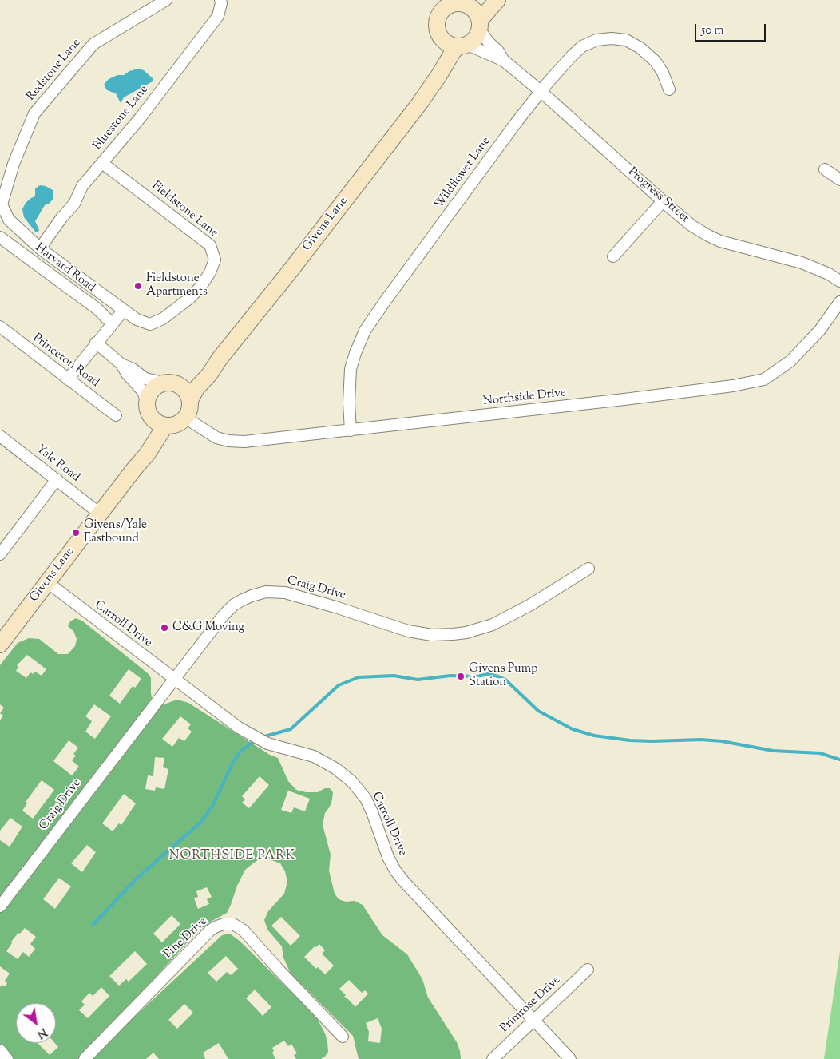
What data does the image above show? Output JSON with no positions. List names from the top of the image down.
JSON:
{
  "streets": {
    "street": [
      "Redstone Lane",
      "Bluestone Lane",
      "Wildflower Lane",
      "Progress Street",
      "Fieldstone Lane",
      "Givens Lane",
      "Harvard Road",
      "Princeton Road",
      "Northside Drive",
      "Yale Road",
      "Craig Drive",
      "Carroll Drive",
      "Pine Drive",
      "Primrose Drive"
    ]
  },
  "crossings": [
    ["Redstone Lane", "Bluestone Lane"],
    ["Redstone Lane", "Fieldstone Lane"],
    ["Bluestone Lane", "Fieldstone Lane"],
    ["Wildflower Lane", "Progress Street"],
    ["Wildflower Lane", "Northside Drive"],
    ["Progress Street", "Givens Lane"],
    ["Givens Lane", "Northside Drive"],
    ["Givens Lane", "Yale Road"],
    ["Givens Lane", "Carroll Drive"],
    ["Craig Drive", "Carroll Drive"],
    ["Carroll Drive", "Primrose Drive"]
  ],
  "districts": ["NORTHSIDE PARK"],
  "places": [
    "Fieldstone Apartments",
    "Givens/Yale Eastbound",
    "C&G Moving",
    "Givens Pump Station"
  ],
  "scale_bar": "50 m",
  "north": "bottom right"
}
